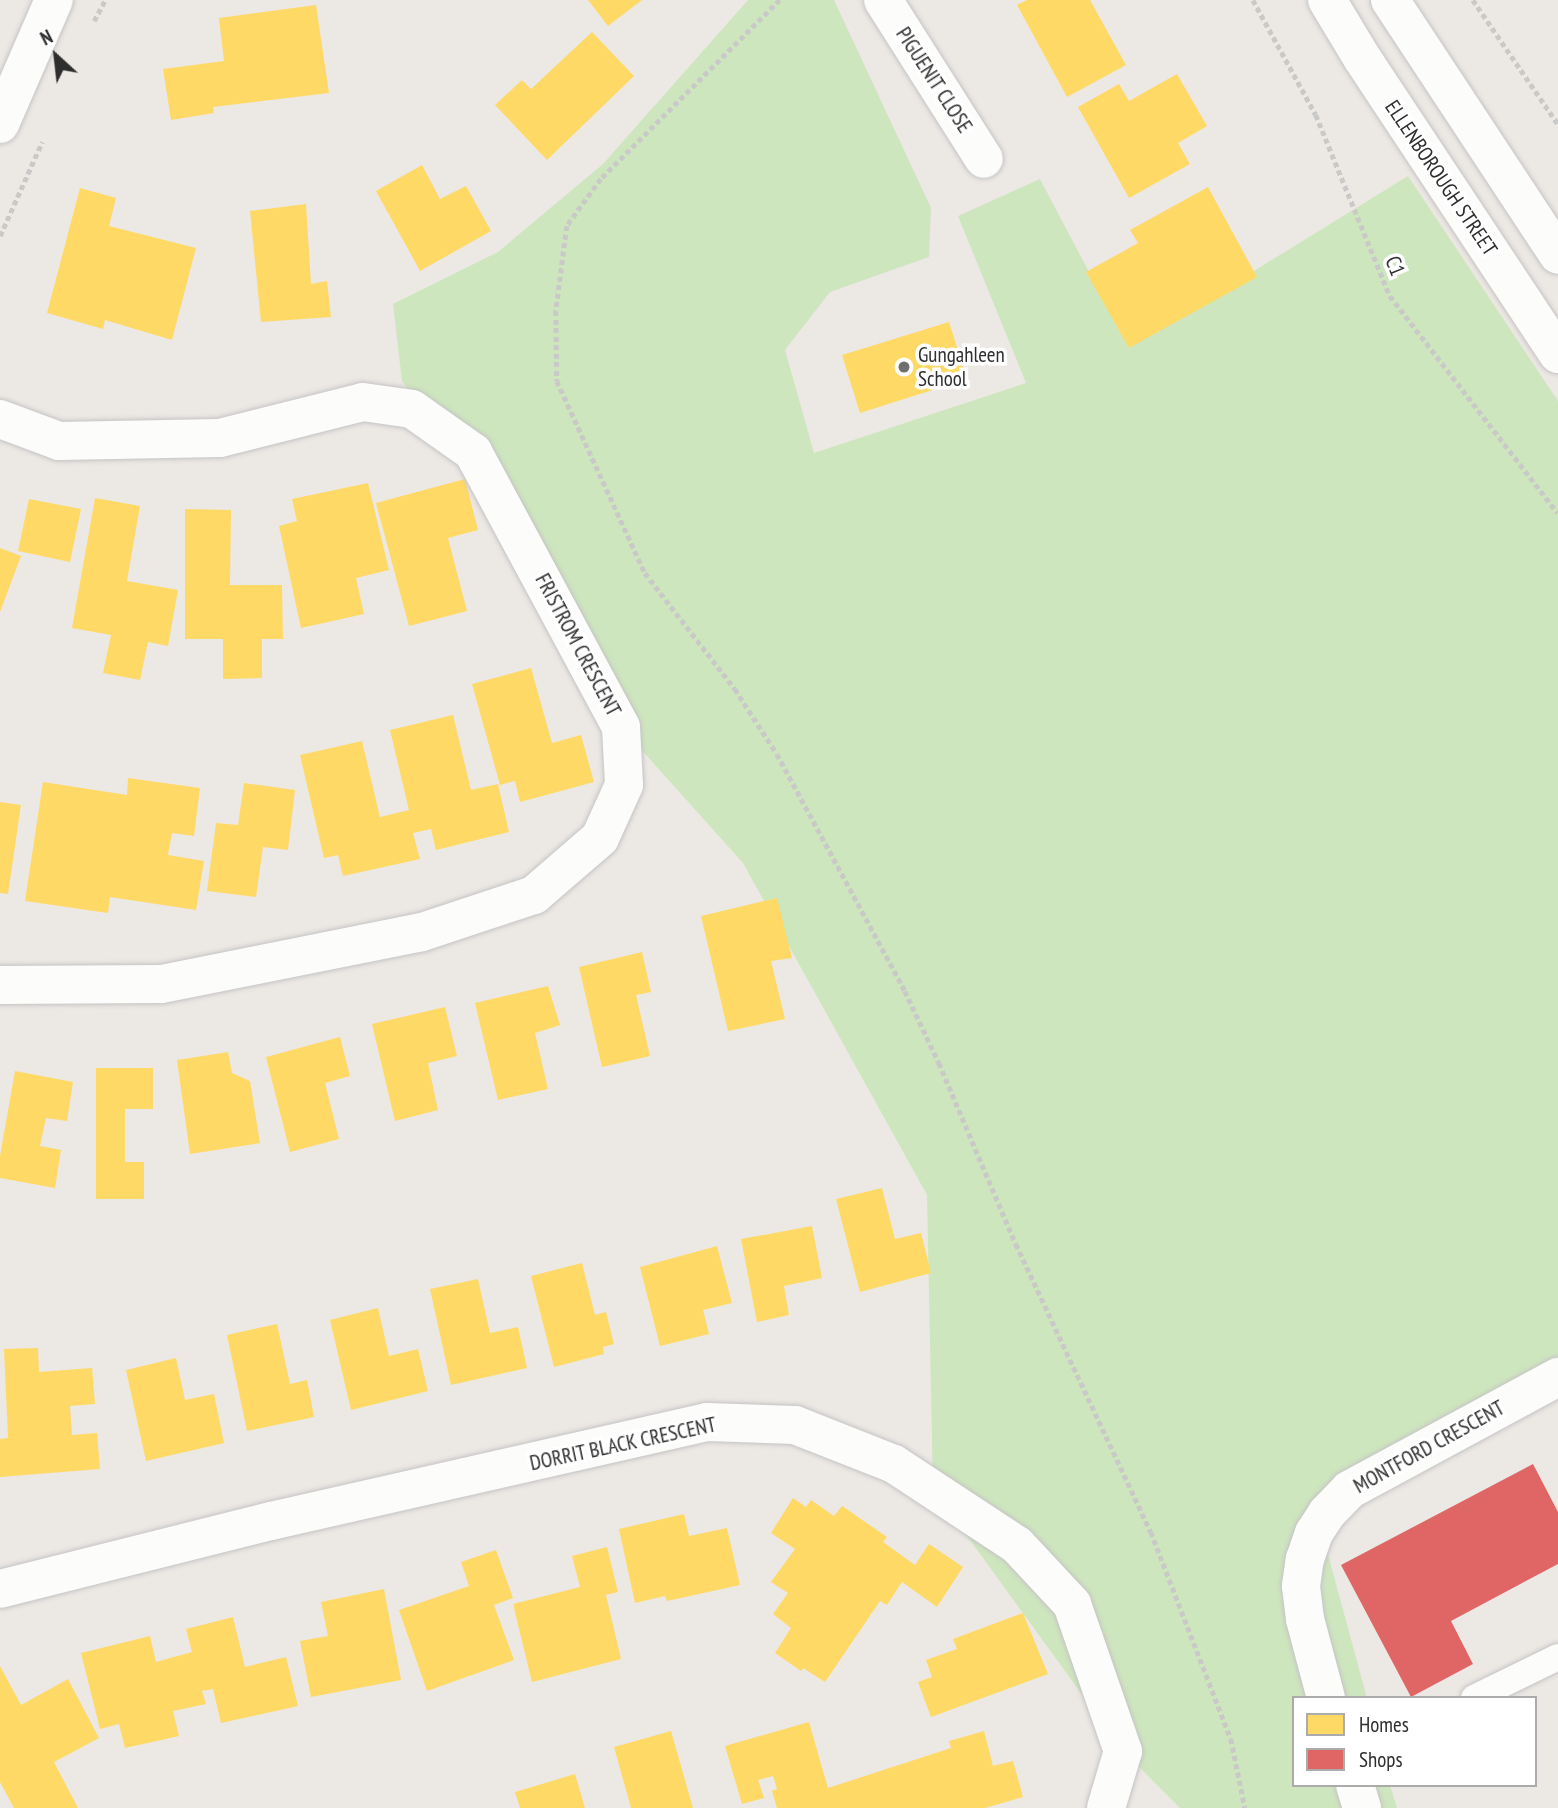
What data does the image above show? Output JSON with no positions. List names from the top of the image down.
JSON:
{
  "streets": {
    "street": [
      "PIGUENIT CLOSE",
      "ELLENBOROUGH STREET",
      "FRISTROM CRESCENT",
      "DORRIT BLACK CRESCENT",
      "MONTFORD CRESCENT"
    ],
    "path": ["C1"]
  },
  "places": ["Gungahleen School"],
  "legend": ["Homes", "Shops"],
  "north": "top left"
}
